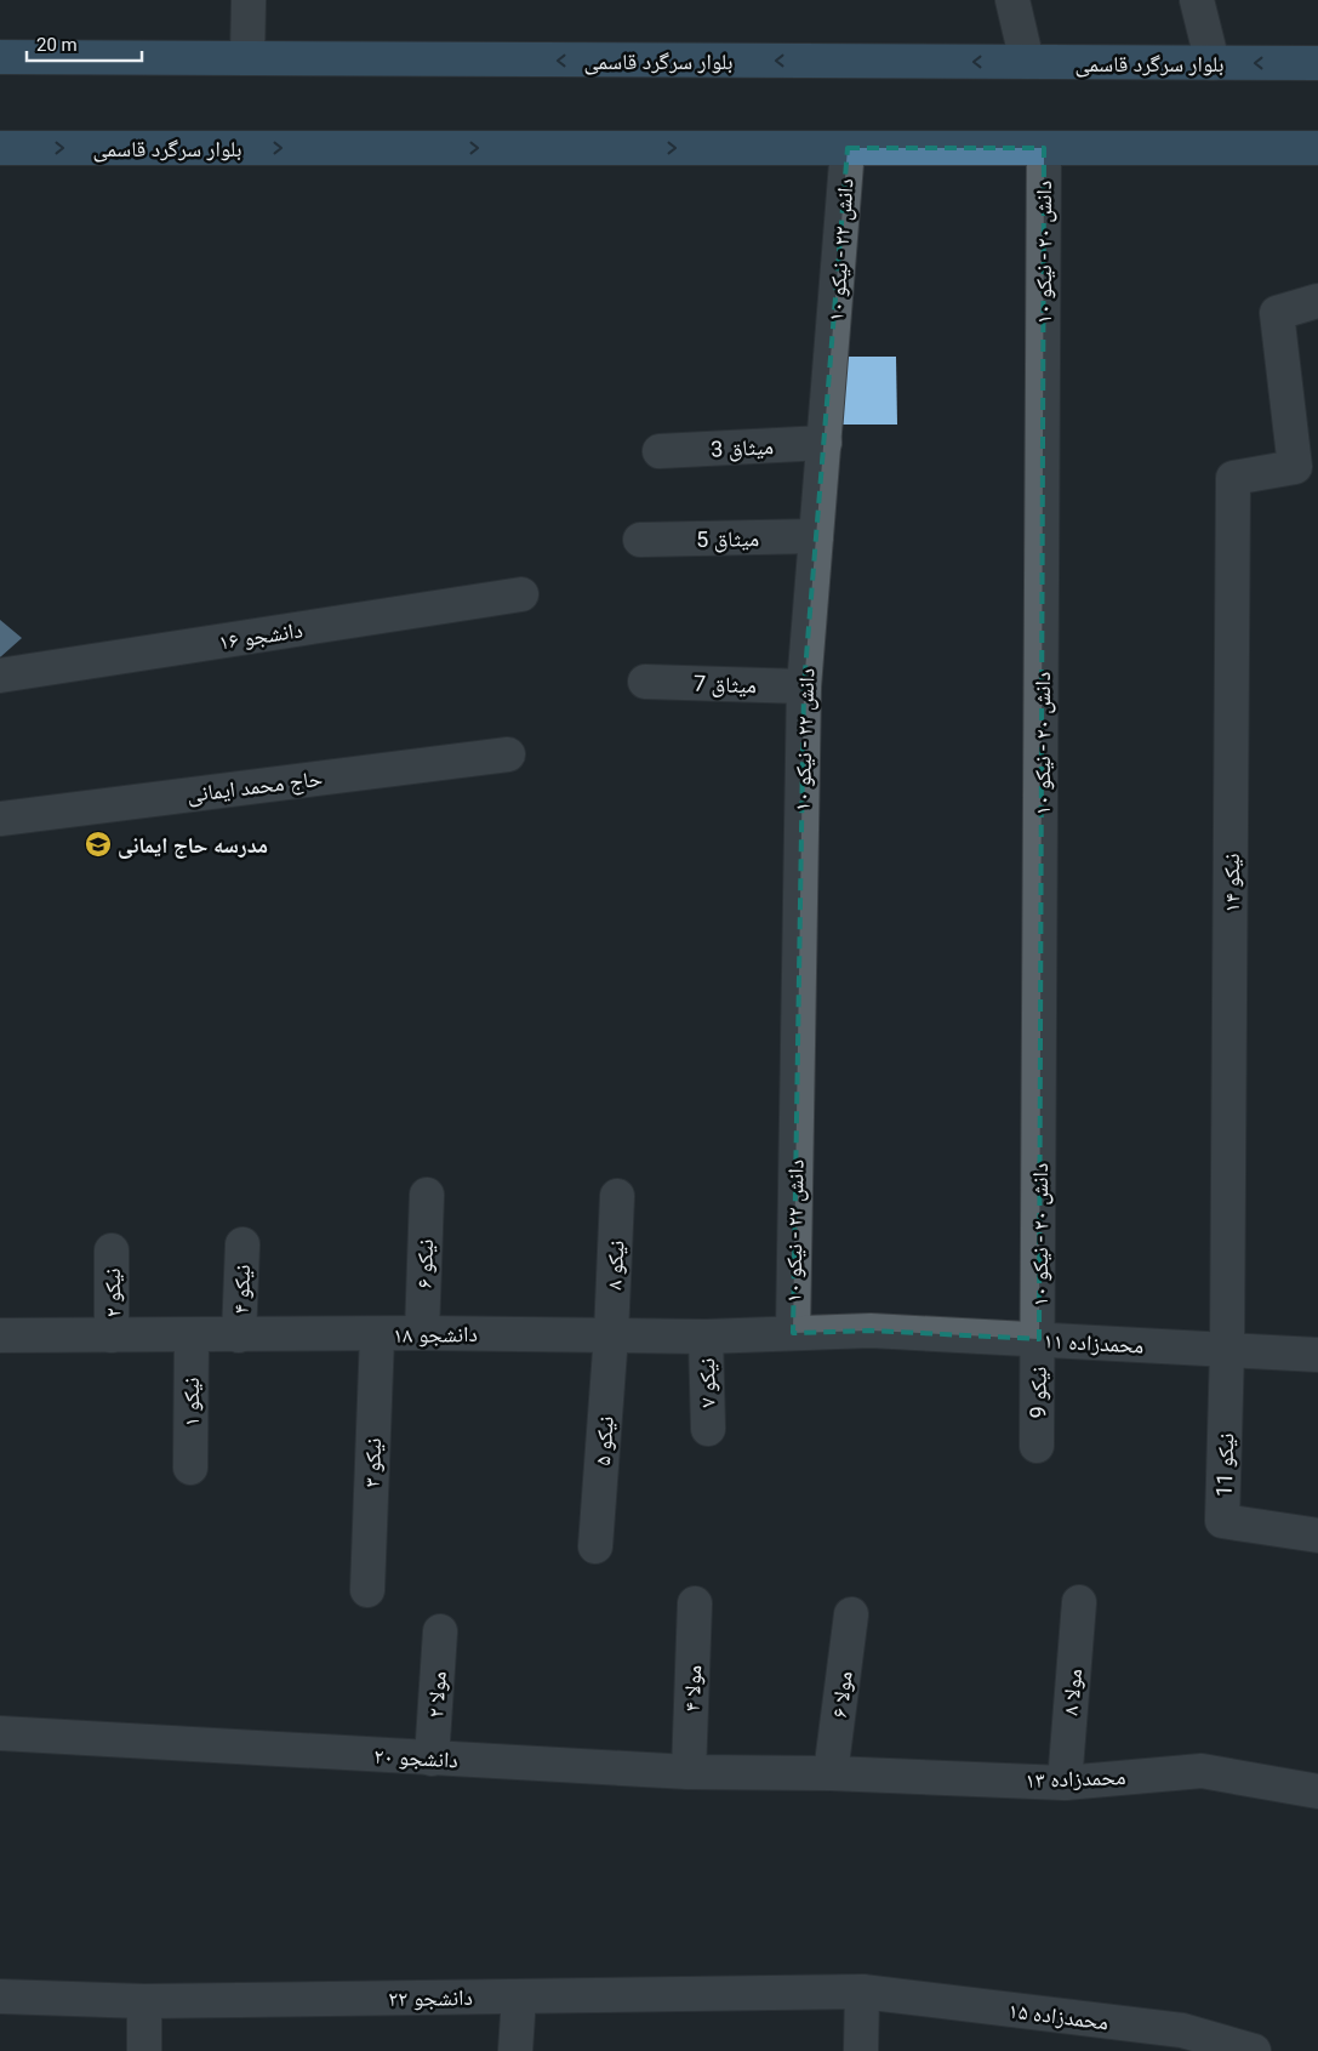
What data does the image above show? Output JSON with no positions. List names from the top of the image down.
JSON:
{
  "streets": {
    "main road": ["بلوار سرگرد قاسمی"],
    "street": [
      "دانش ۲۲ - نیکو ۱۰",
      "دانش ۲۰ - نیکو ۱۰",
      "میثاق 3",
      "میثاق 5",
      "دانشجو ۱۶",
      "میثاق 7",
      "حاج محمد ایمانی",
      "نیکو ۱۴",
      "نیکو ۶",
      "نیکو ۸",
      "نیکو ۴",
      "نیکو ۲",
      "دانشجو ۱۸",
      "محمدزاده ۱۱",
      "نیکو ۷",
      "نیکو 9",
      "نیکو ۱",
      "نیکو ۵",
      "نیکو ۳",
      "نیکو 11",
      "مولا ۴",
      "مولا ۸",
      "مولا ۲",
      "مولا ۶",
      "دانشجو ۲۰",
      "محمدزاده ۱۳",
      "دانشجو ۲۲",
      "محمدزاده ۱۵"
    ]
  },
  "crossings": [
    ["بلوار سرگرد قاسمی", "دانش ۲۲ - نیکو ۱۰"],
    ["بلوار سرگرد قاسمی", "دانش ۲۰ - نیکو ۱۰"],
    ["دانش ۲۲ - نیکو ۱۰", "میثاق 3"],
    ["دانش ۲۲ - نیکو ۱۰", "میثاق 5"],
    ["دانش ۲۲ - نیکو ۱۰", "میثاق 7"],
    ["دانش ۲۲ - نیکو ۱۰", "دانشجو ۱۸"],
    ["دانش ۲۰ - نیکو ۱۰", "محمدزاده ۱۱"],
    ["دانش ۲۰ - نیکو ۱۰", "نیکو 9"],
    ["نیکو ۱۴", "محمدزاده ۱۱"],
    ["نیکو ۱۴", "نیکو 11"],
    ["نیکو ۶", "دانشجو ۱۸"],
    ["نیکو ۸", "دانشجو ۱۸"],
    ["نیکو ۸", "نیکو ۵"],
    ["نیکو ۴", "دانشجو ۱۸"],
    ["نیکو ۲", "دانشجو ۱۸"],
    ["دانشجو ۱۸", "محمدزاده ۱۱"],
    ["دانشجو ۱۸", "نیکو ۷"],
    ["دانشجو ۱۸", "نیکو ۱"],
    ["دانشجو ۱۸", "نیکو ۵"],
    ["دانشجو ۱۸", "نیکو ۳"],
    ["محمدزاده ۱۱", "نیکو 9"],
    ["محمدزاده ۱۱", "نیکو 11"],
    ["مولا ۴", "دانشجو ۲۰"],
    ["مولا ۸", "محمدزاده ۱۳"],
    ["مولا ۲", "دانشجو ۲۰"],
    ["مولا ۶", "دانشجو ۲۰"],
    ["مولا ۶", "محمدزاده ۱۳"],
    ["دانشجو ۲۰", "محمدزاده ۱۳"],
    ["دانشجو ۲۲", "محمدزاده ۱۵"]
  ],
  "places": {
    "school or university": ["مدرسه حاج ایمانی"]
  },
  "scale_bar": "20 m"
}
